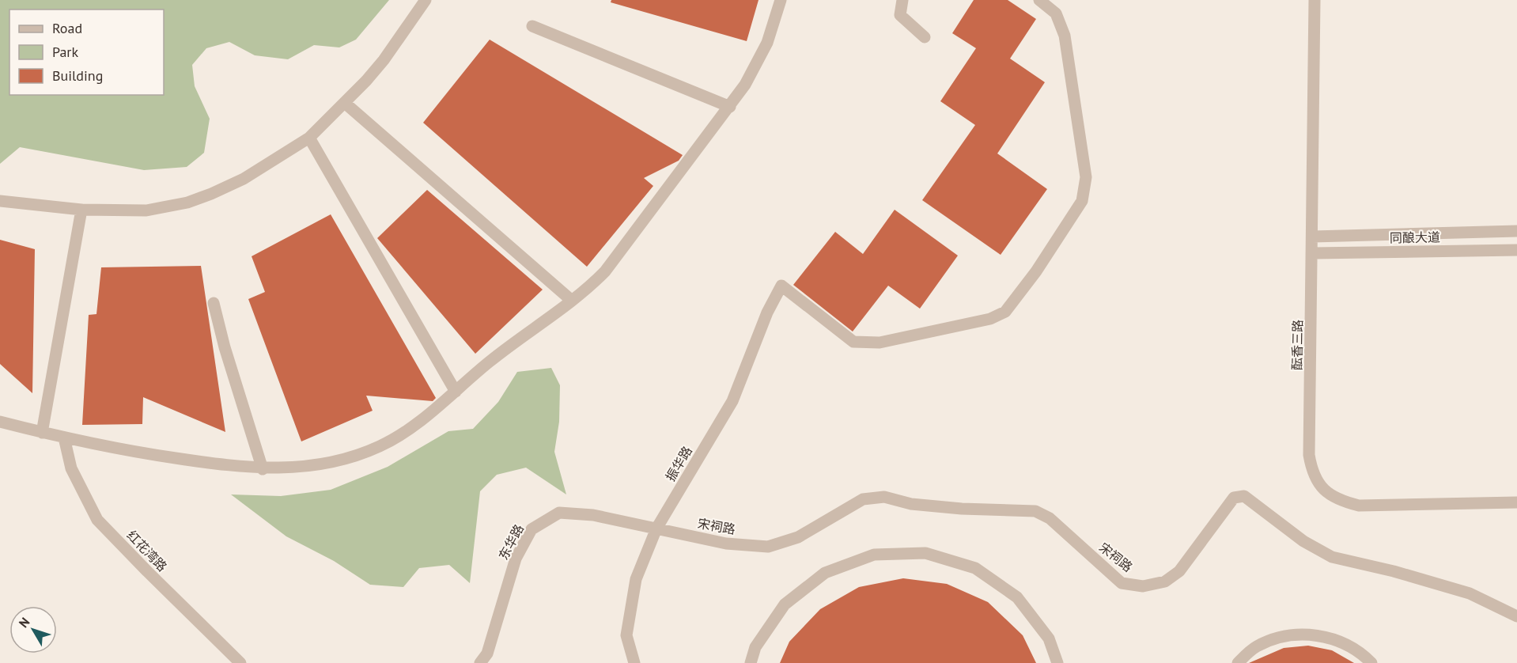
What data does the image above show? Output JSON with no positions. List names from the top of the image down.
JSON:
{
  "streets": {
    "street": [
      "同酿大道",
      "酝香三路",
      "振华路",
      "宋祠路",
      "东华路",
      "红花湾路"
    ]
  },
  "crossings": [
    ["同酿大道", "酝香三路"],
    ["振华路", "宋祠路"],
    ["振华路", "东华路"],
    ["宋祠路", "东华路"]
  ],
  "legend": ["Road", "Park", "Building"],
  "north": "top left"
}
